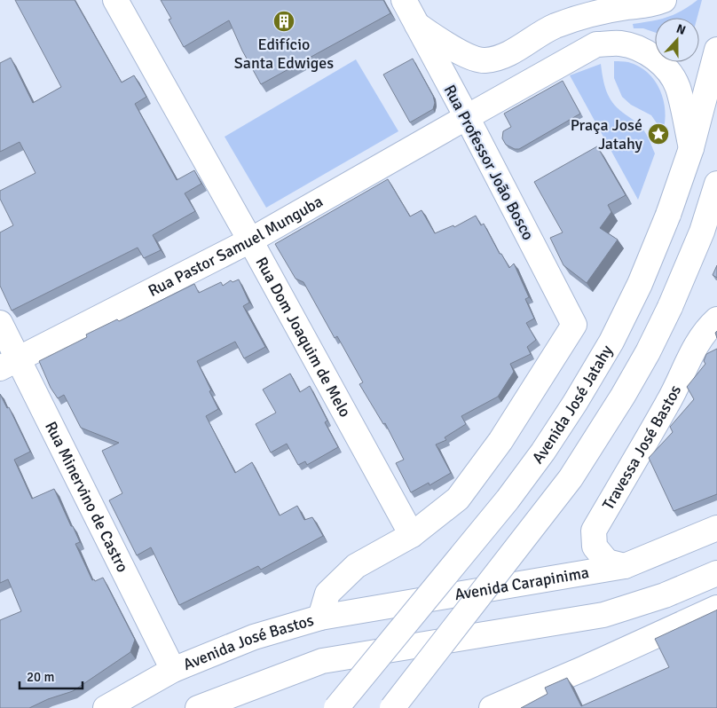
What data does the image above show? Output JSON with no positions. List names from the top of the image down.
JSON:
{
  "streets": {
    "main road": [
      "Rua Professor João Bosco",
      "Rua Pastor Samuel Munguba",
      "Rua Dom Joaquim de Melo",
      "Avenida José Jatahy",
      "Travessa José Bastos",
      "Rua Minervino de Castro",
      "Avenida Carapinima",
      "Avenida José Bastos"
    ]
  },
  "crossings": [
    ["Rua Professor João Bosco", "Rua Pastor Samuel Munguba"],
    ["Rua Professor João Bosco", "Rua Dom Joaquim de Melo"],
    ["Rua Pastor Samuel Munguba", "Rua Dom Joaquim de Melo"],
    ["Rua Pastor Samuel Munguba", "Avenida José Jatahy"],
    ["Rua Pastor Samuel Munguba", "Rua Minervino de Castro"],
    ["Travessa José Bastos", "Avenida Carapinima"],
    ["Rua Minervino de Castro", "Avenida José Bastos"],
    ["Avenida Carapinima", "Avenida José Bastos"]
  ],
  "places": {
    "building": ["Edifício Santa Edwiges"],
    "place": ["Praça José Jatahy"]
  },
  "scale_bar": "20 m",
  "north": "top"
}
